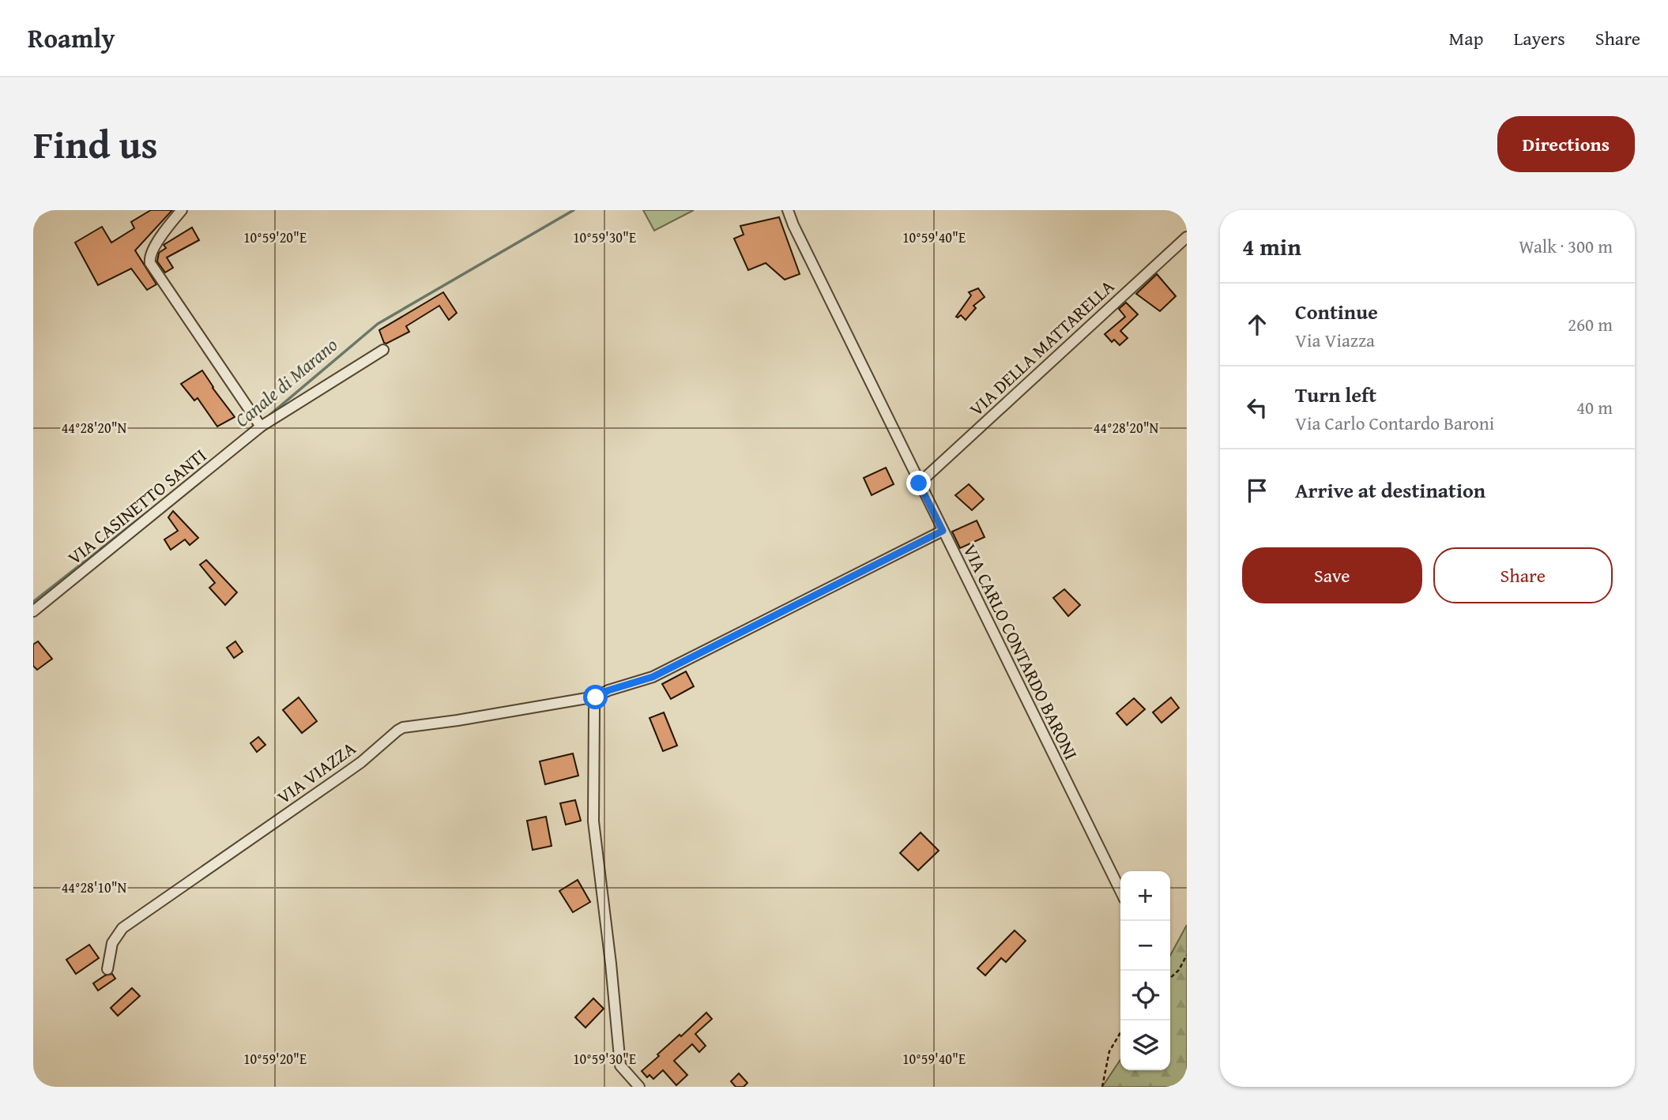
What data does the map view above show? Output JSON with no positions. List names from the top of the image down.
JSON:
{
  "streets": {
    "street": [
      "VIA DELLA MATTARELLA",
      "VIA CASINETTO SANTI",
      "VIA CARLO CONTARDO BARONI",
      "VIA VIAZZA"
    ]
  },
  "crossings": [
    ["VIA DELLA MATTARELLA", "VIA CARLO CONTARDO BARONI"],
    ["VIA CARLO CONTARDO BARONI", "VIA VIAZZA"]
  ],
  "water": ["Canale di Marano"],
  "page": {
    "header": "Roamly",
    "nav": ["Map", "Layers", "Share"],
    "title": "Find us",
    "buttons": [
      "Directions",
      ["Save", "Share"]
    ],
    "heading": ["4 min", "Walk · 300 m"],
    "list": [
      ["Continue", "Via Viazza", "260 m"],
      ["Turn left", "Via Carlo Contardo Baroni", "40 m"],
      "Arrive at destination"
    ],
    "map_buttons": ["+", "−"]
  },
  "coordinates": [
    "10°59'20\"E",
    "10°59'30\"E",
    "10°59'40\"E",
    "44°28'20\"N",
    "44°28'10\"N"
  ]
}
